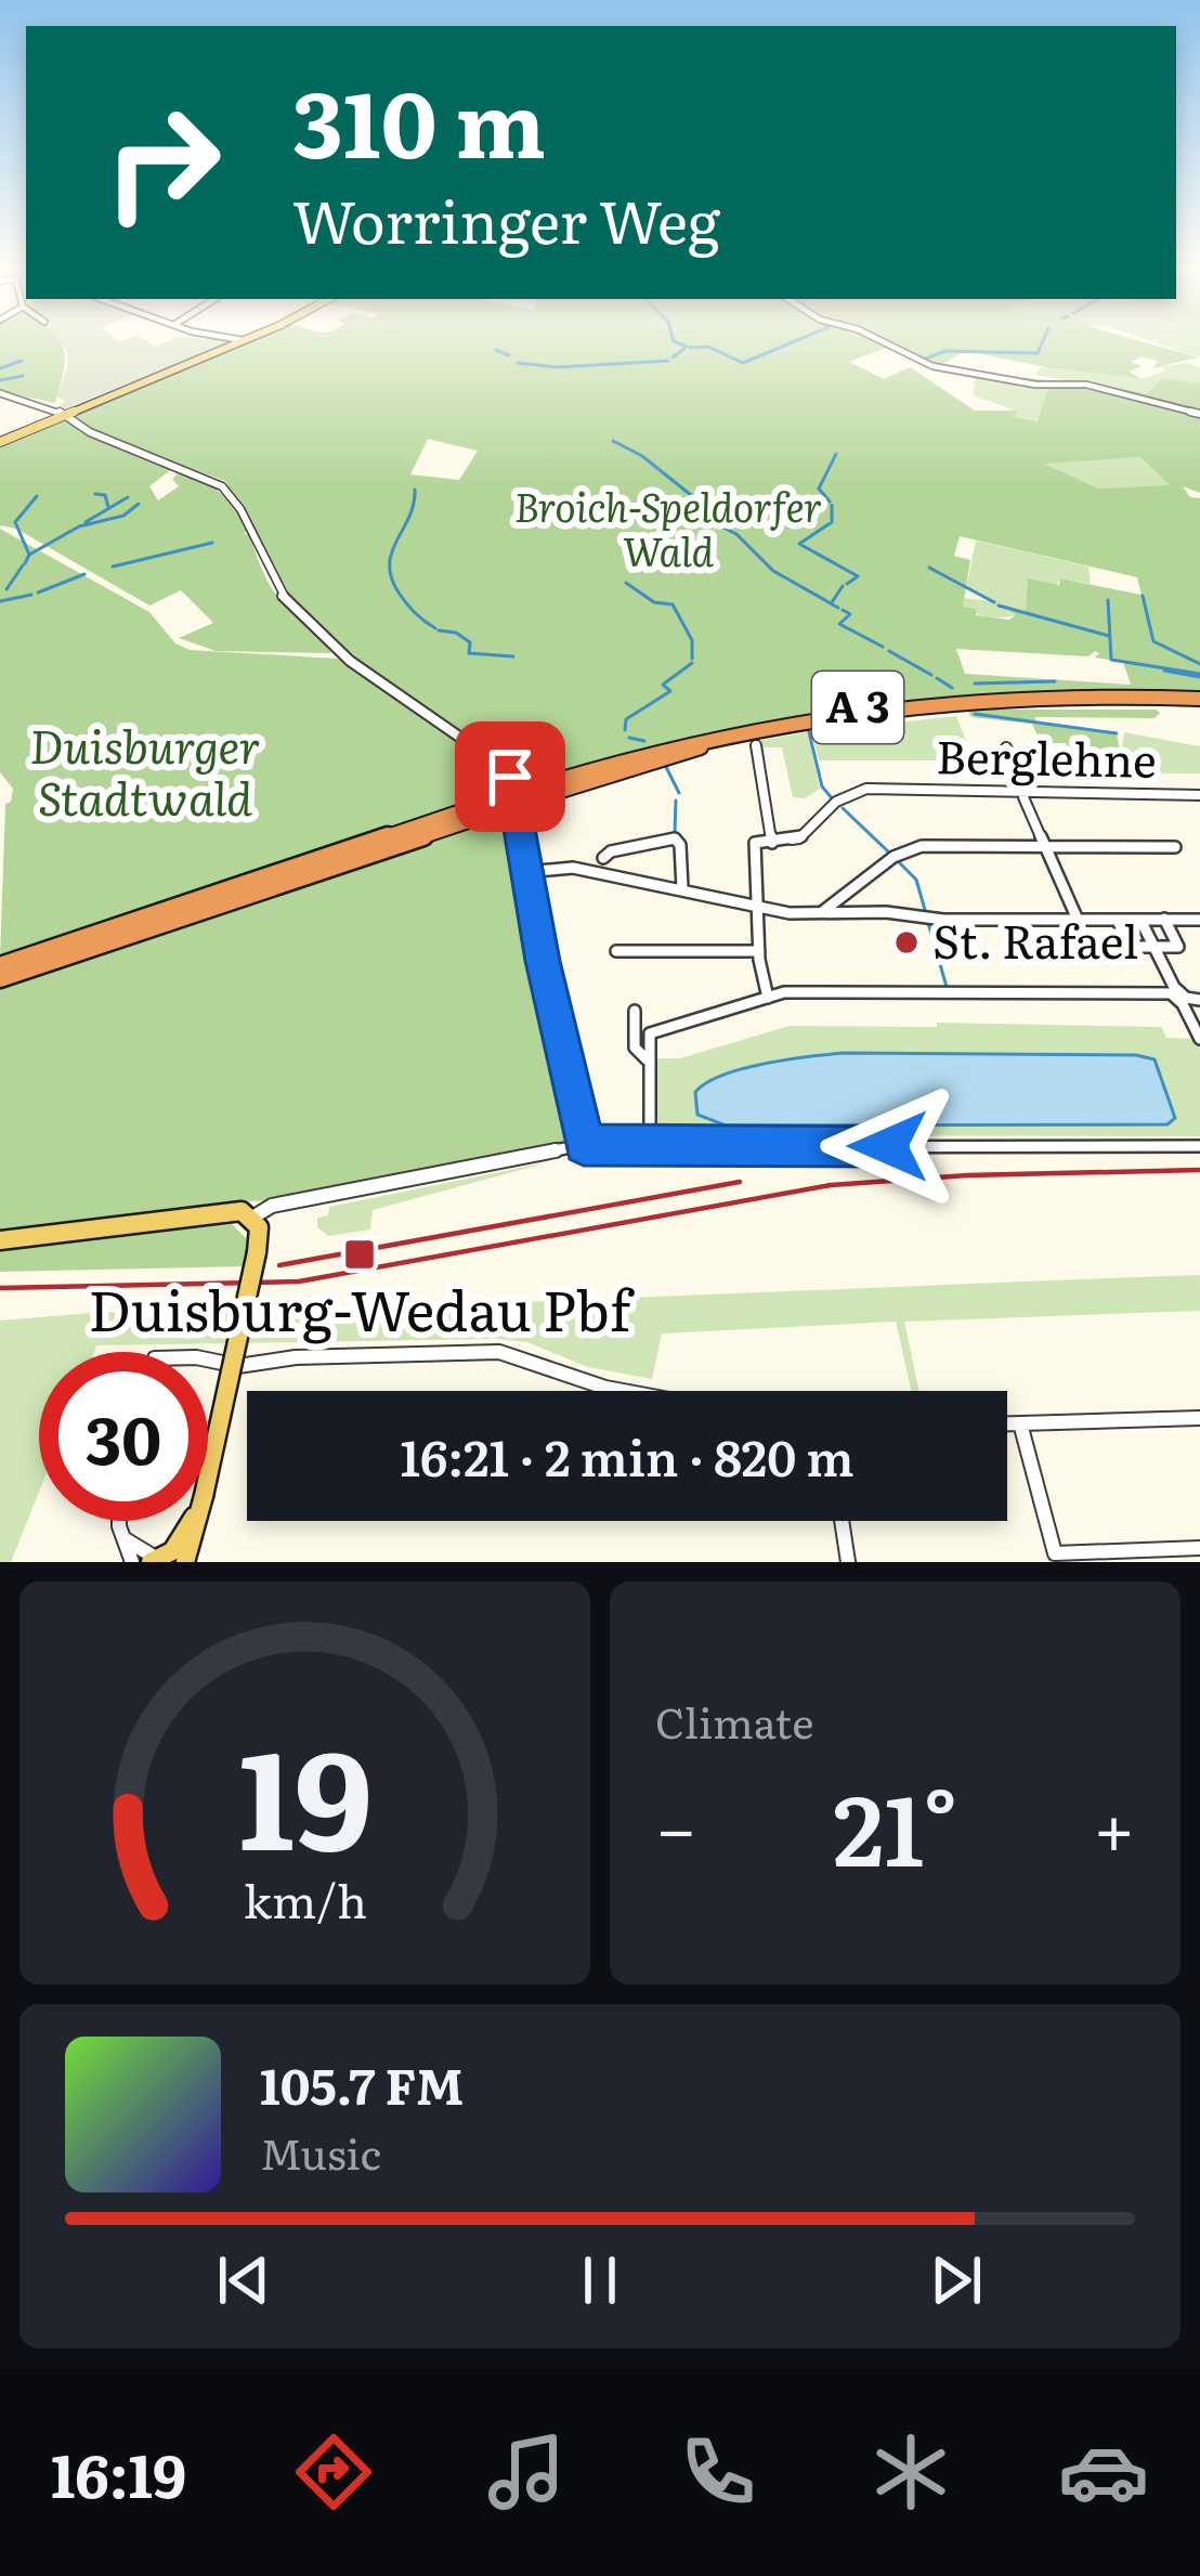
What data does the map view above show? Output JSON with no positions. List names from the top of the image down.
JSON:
{
  "streets": {
    "highway": ["A 3"],
    "street": ["Berglehne"]
  },
  "parks": ["Broich-Speldorfer Wald", "Duisburger Stadtwald"],
  "places": {
    "other": ["St. Rafael"],
    "transit": ["Duisburg-Wedau Pbf"]
  },
  "page": {
    "turn": ["310 m", "Worringer Weg"],
    "limit": "30",
    "trip": "16:21 · 2 min · 820 m",
    "tile": "Climate",
    "heat": ["−", "21°", "+"],
    "song": ["105.7 FM", "Music"],
    "tabs": "16:19",
    "gauge": ["19", "km/h"]
  }
}
